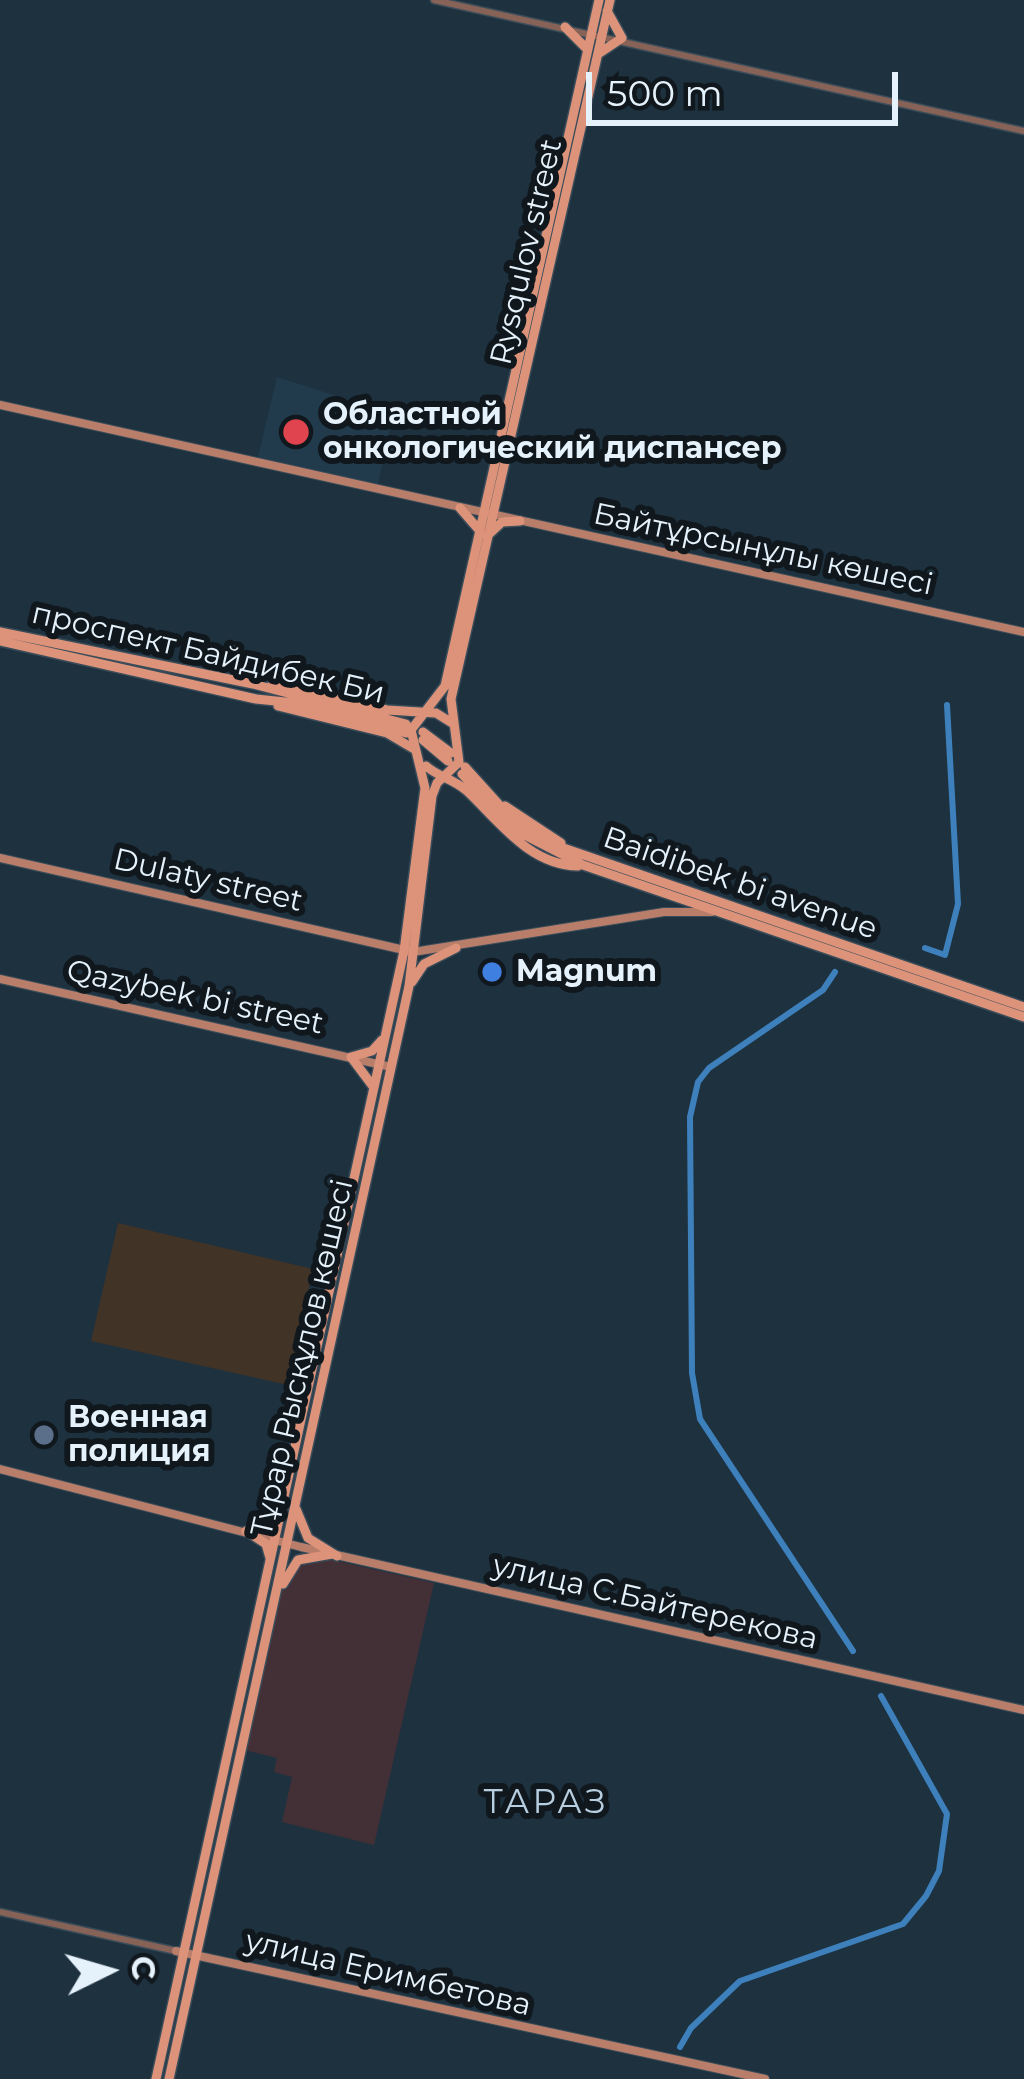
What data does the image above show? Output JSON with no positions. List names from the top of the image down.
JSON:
{
  "streets": {
    "main road": [
      "Rysqulov street",
      "Байтұрсынұлы көшесі",
      "проспект Байдибек Би",
      "Dulaty street",
      "Baidibek bi avenue",
      "Qazybek bi street",
      "Тұрар Рыскұлов көшесі",
      "улица С.Байтерекова",
      "улица Еримбетова"
    ]
  },
  "crossings": [
    ["Rysqulov street", "Байтұрсынұлы көшесі"],
    ["Dulaty street", "Baidibek bi avenue"],
    ["Dulaty street", "Тұрар Рыскұлов көшесі"],
    ["Qazybek bi street", "Тұрар Рыскұлов көшесі"],
    ["Тұрар Рыскұлов көшесі", "улица С.Байтерекова"],
    ["Тұрар Рыскұлов көшесі", "улица Еримбетова"]
  ],
  "districts": ["ТАРАЗ"],
  "places": ["Областной онкологический диспансер", "Magnum", "Военная полиция"],
  "scale_bar": "500 m",
  "north": "right"
}
